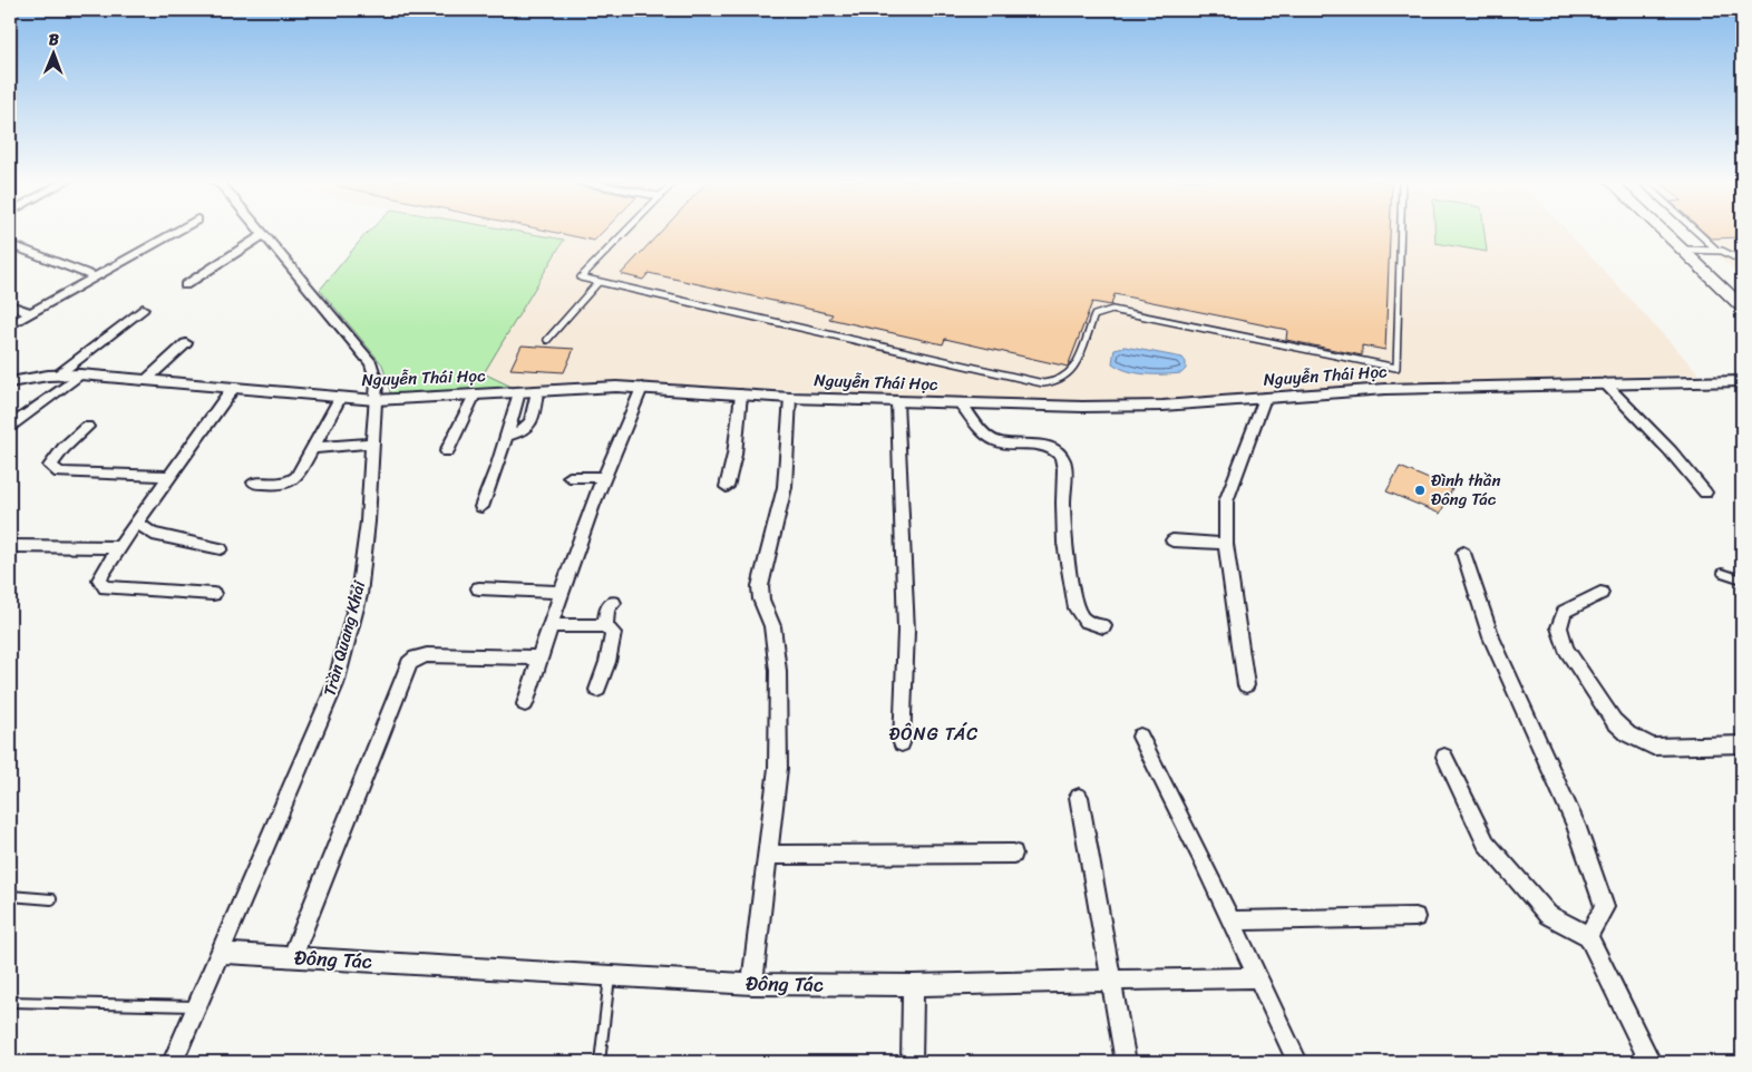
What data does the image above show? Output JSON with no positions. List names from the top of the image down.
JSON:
{
  "streets": {
    "street": ["Nguyễn Thái Học", "Trần Quang Khải", "Đông Tác"]
  },
  "crossings": [
    ["Nguyễn Thái Học", "Trần Quang Khải"],
    ["Trần Quang Khải", "Đông Tác"]
  ],
  "districts": ["ĐÔNG TÁC"],
  "places": ["Đình thần Đông Tác"],
  "north": "top"
}
